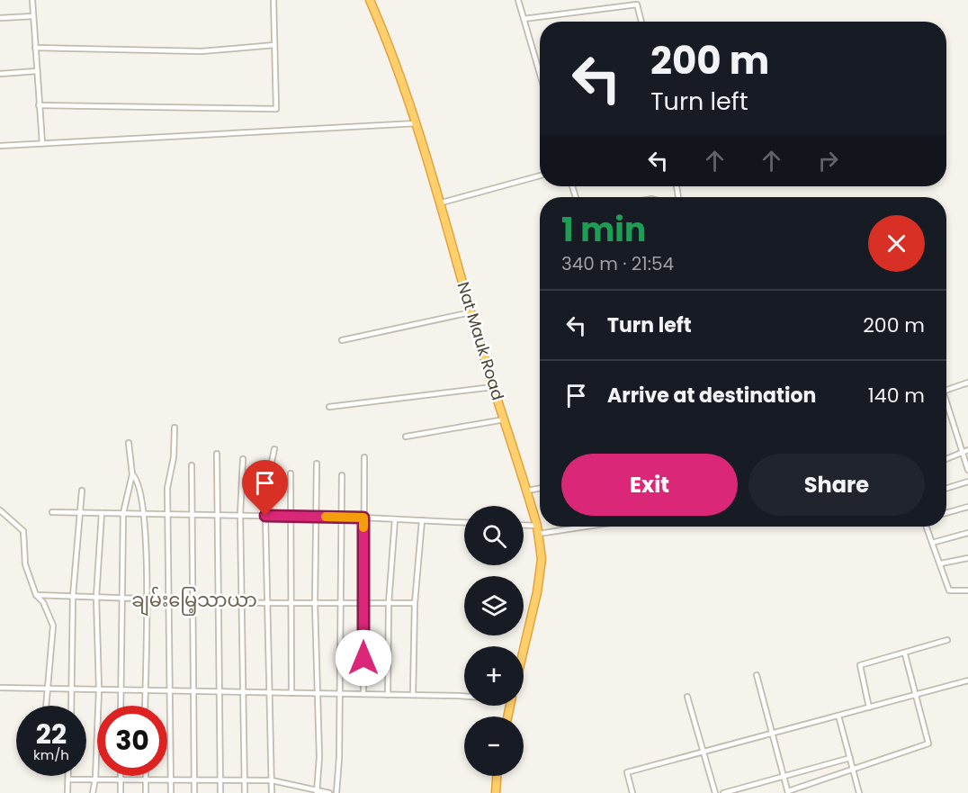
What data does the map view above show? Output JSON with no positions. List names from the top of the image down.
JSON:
{
  "streets": {
    "highway": ["Nat Mauk Road"]
  },
  "districts": ["ချမ်းမြေ့သာယာ"],
  "page": {
    "turn": ["200 m", "Turn left"],
    "heading": ["1 min", "340 m · 21:54"],
    "list": [
      {
        "name": "Turn left",
        "value": "200 m"
      },
      {
        "name": "Arrive at destination",
        "value": "140 m"
      }
    ],
    "buttons": ["Exit", "Share"],
    "map_buttons": ["+", "−"],
    "speed": "22 km/h",
    "limit": "30"
  }
}
